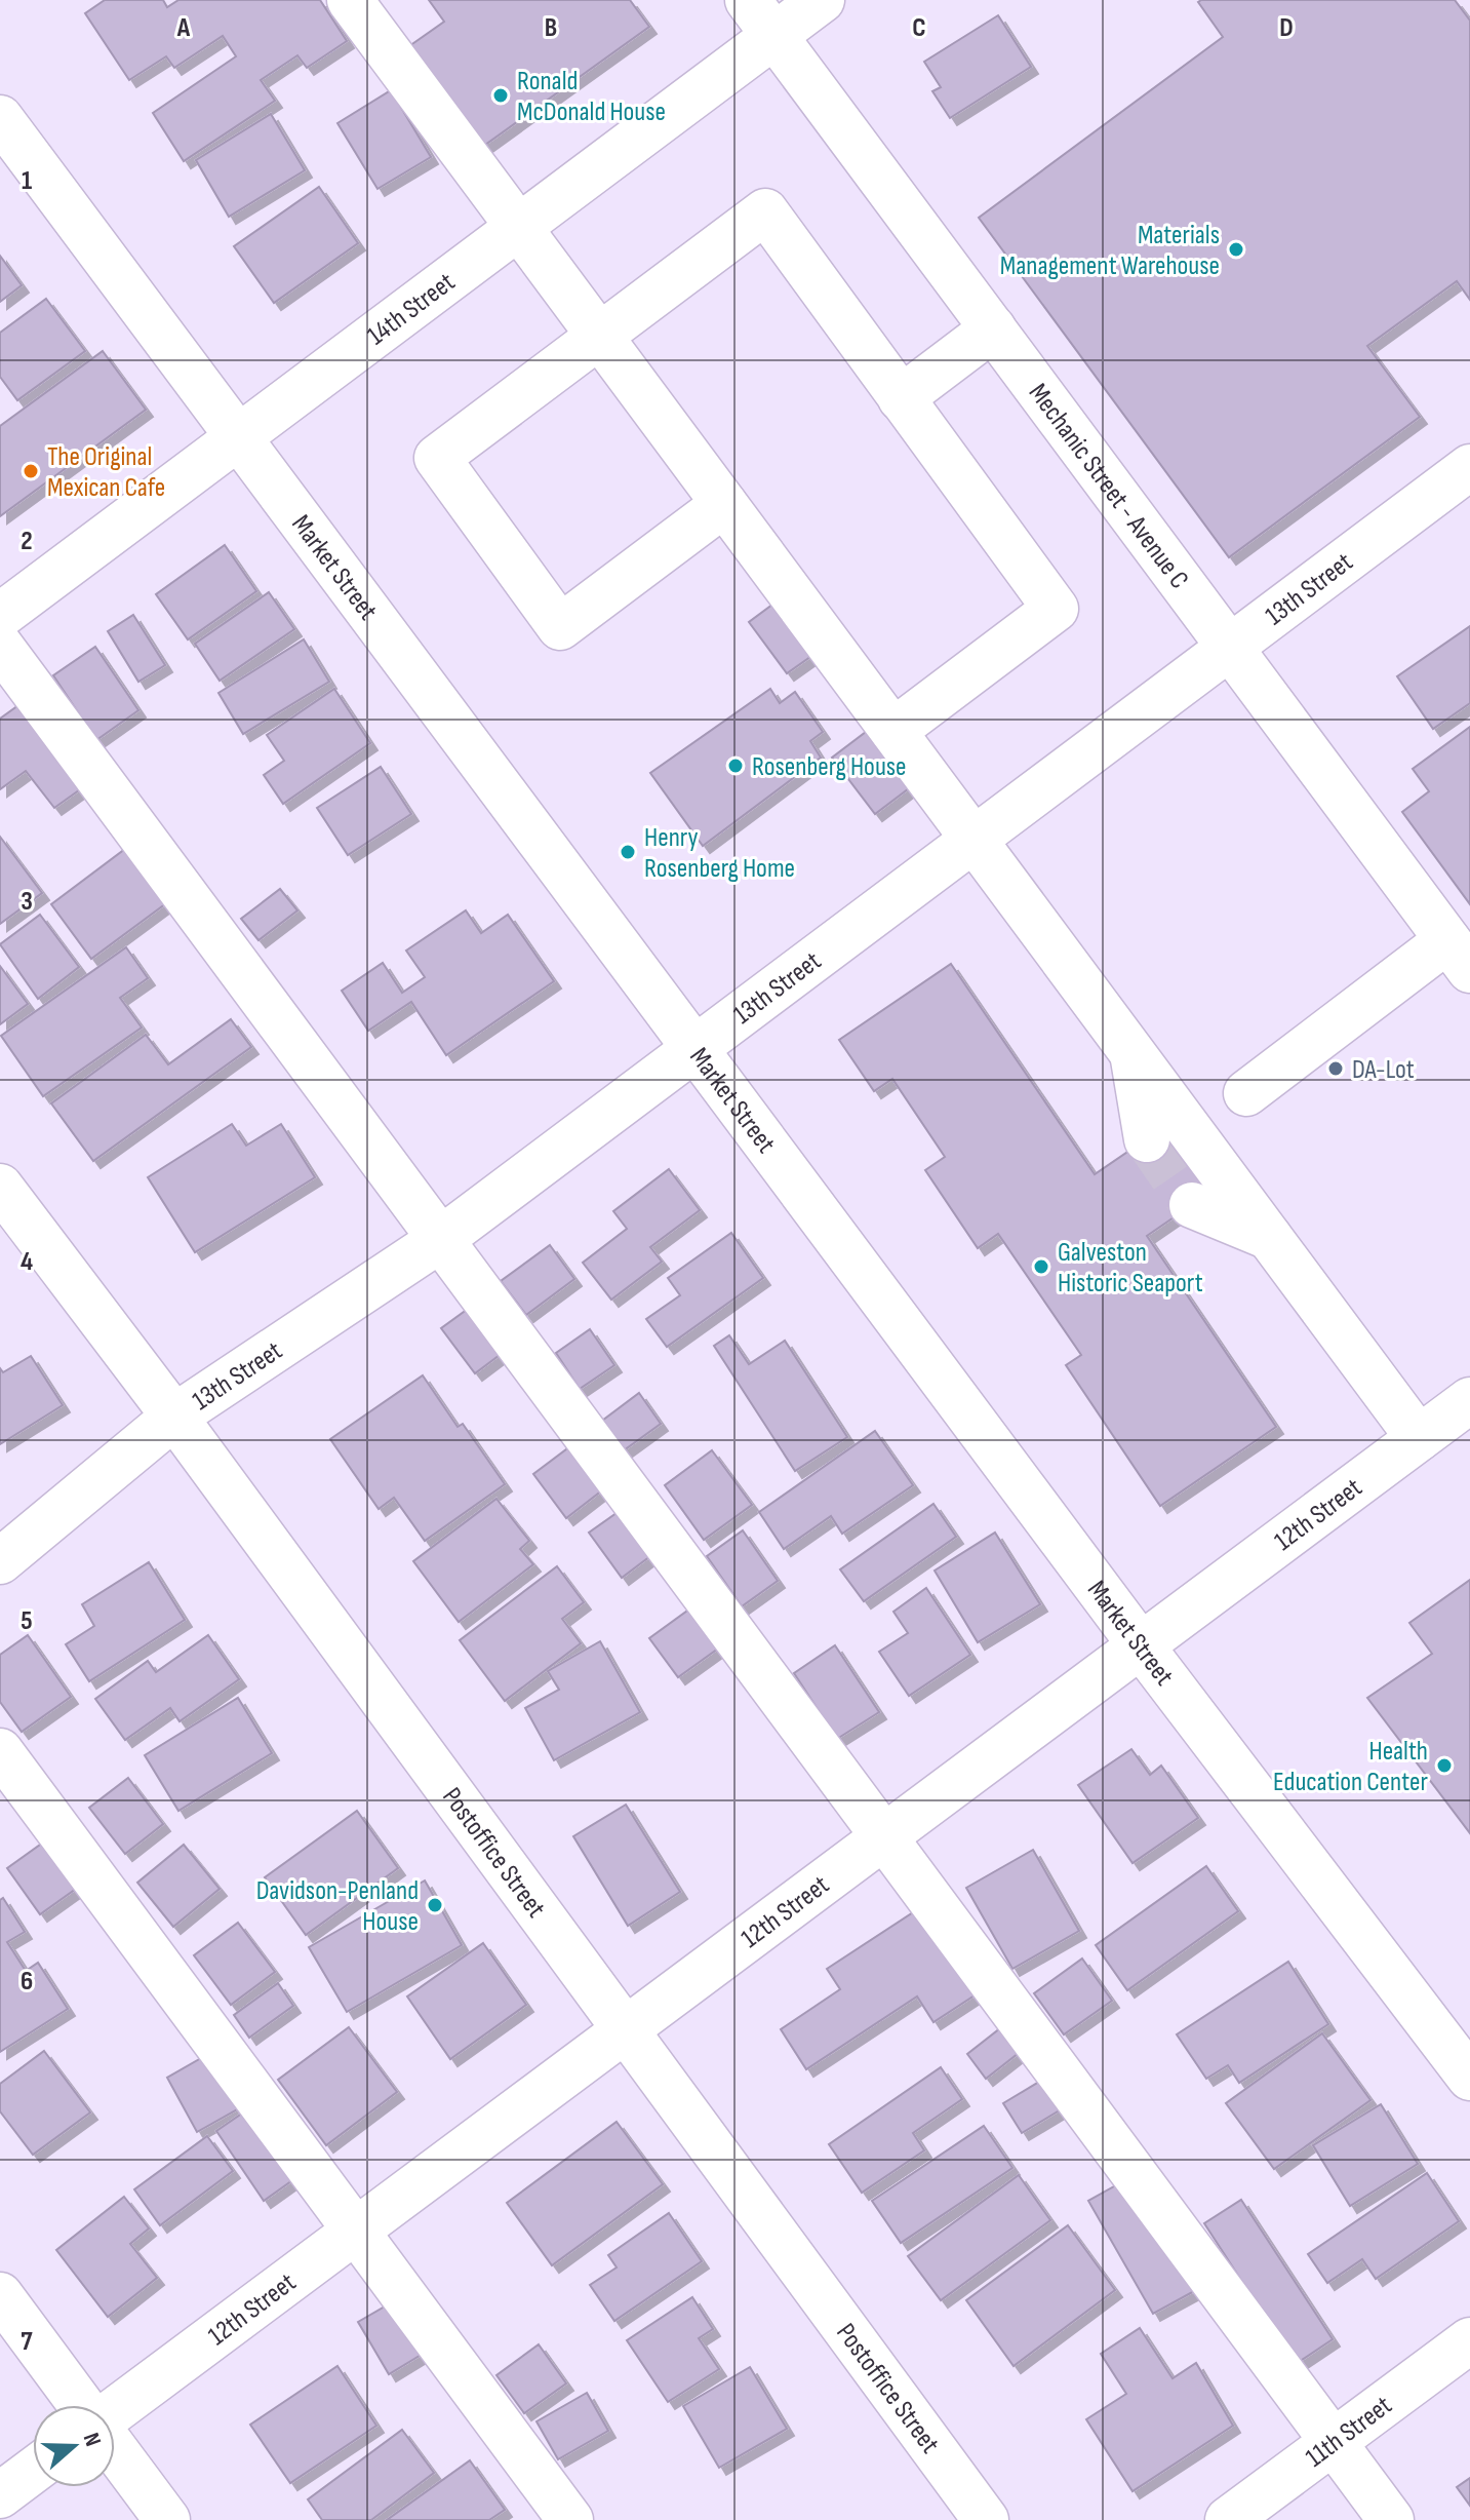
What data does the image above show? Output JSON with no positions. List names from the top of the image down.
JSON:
{
  "streets": {
    "street": [
      "14th Street",
      "Mechanic Street - Avenue C",
      "Market Street",
      "13th Street",
      "12th Street",
      "Postoffice Street",
      "11th Street"
    ]
  },
  "crossings": [
    ["14th Street", "Mechanic Street - Avenue C"],
    ["14th Street", "Market Street"],
    ["Mechanic Street - Avenue C", "13th Street"],
    ["Market Street", "13th Street"],
    ["Market Street", "12th Street"],
    ["13th Street", "Postoffice Street"],
    ["12th Street", "Postoffice Street"]
  ],
  "places": [
    "Ronald McDonald House",
    "Materials Management Warehouse",
    "The Original Mexican Cafe",
    "Rosenberg House",
    "Henry Rosenberg Home",
    "DA-Lot",
    "Galveston Historic Seaport",
    "Health Education Center",
    "Davidson-Penland House"
  ],
  "north": "right",
  "grid": {
    "columns": [
      "A",
      "B",
      "C",
      "D"
    ],
    "rows": [
      "1",
      "2",
      "3",
      "4",
      "5",
      "6",
      "7"
    ]
  }
}
